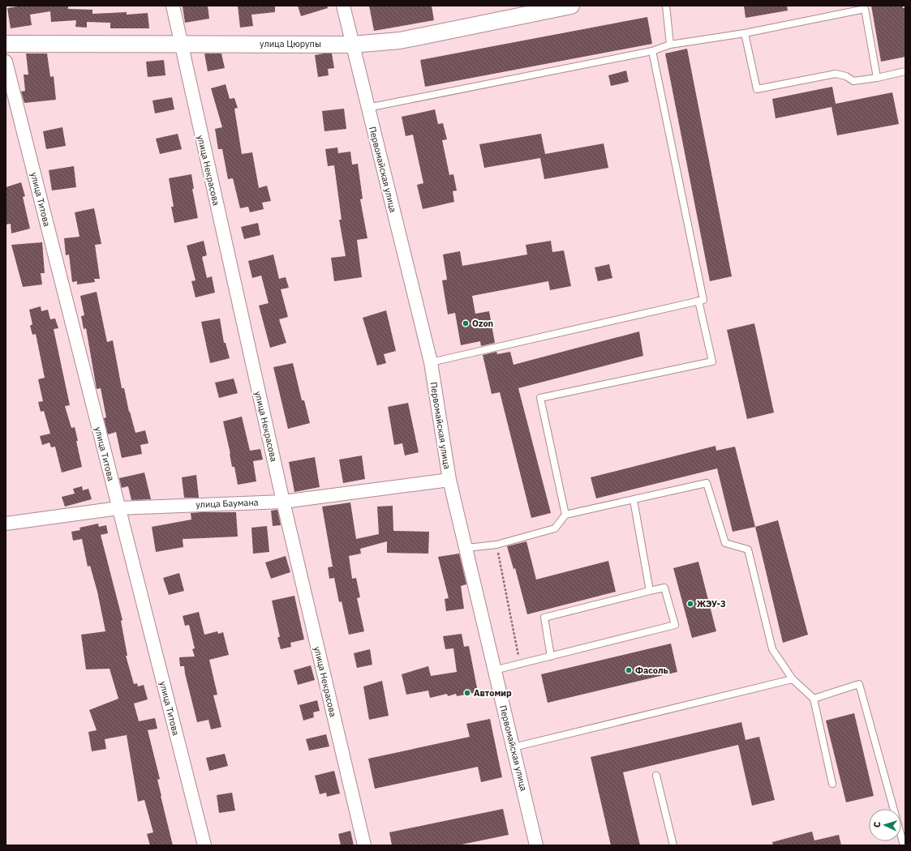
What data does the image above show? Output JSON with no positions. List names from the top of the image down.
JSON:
{
  "streets": {
    "street": [
      "улица Цюрупы",
      "Первомайская улица",
      "улица Некрасова",
      "улица Титова",
      "улица Баумана"
    ]
  },
  "crossings": [
    ["улица Цюрупы", "Первомайская улица"],
    ["улица Цюрупы", "улица Некрасова"],
    ["Первомайская улица", "улица Баумана"],
    ["улица Некрасова", "улица Баумана"],
    ["улица Титова", "улица Баумана"]
  ],
  "places": [
    "Ozon",
    "ЖЭУ-3",
    "Фасоль",
    "Автомир"
  ],
  "north": "left"
}
